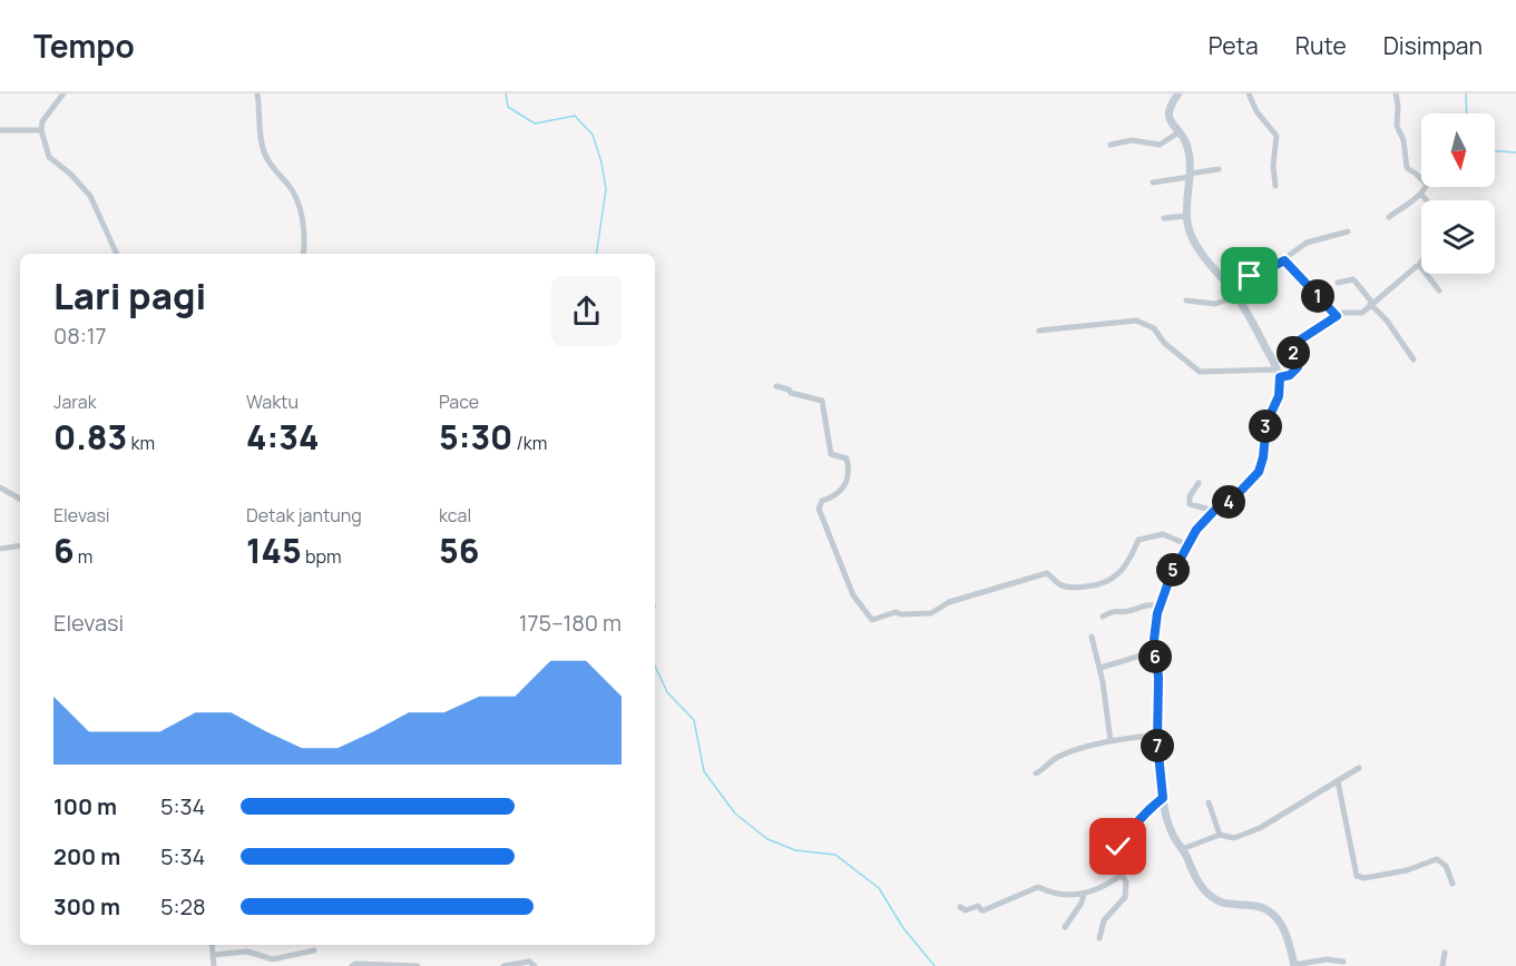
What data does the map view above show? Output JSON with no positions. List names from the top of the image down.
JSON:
{
  "north": "bottom",
  "page": {
    "header": "Tempo",
    "nav": ["Peta", "Rute", "Disimpan"],
    "heading": ["Lari pagi", "08:17"],
    "pins": [
      "1",
      "2",
      "3",
      "4",
      "5",
      "6",
      "7"
    ],
    "stats": [
      ["Jarak", "0.83 km"],
      ["Waktu", "4:34"],
      ["Pace", "5:30 /km"],
      ["Elevasi", "6 m"],
      ["Detak jantung", "145 bpm"],
      ["kcal", "56"]
    ],
    "chart": ["Elevasi", "175–180 m"],
    "list": [
      {
        "name": "100 m",
        "note": "5:34"
      },
      {
        "name": "200 m",
        "note": "5:34"
      },
      {
        "name": "300 m",
        "note": "5:28"
      }
    ]
  }
}
